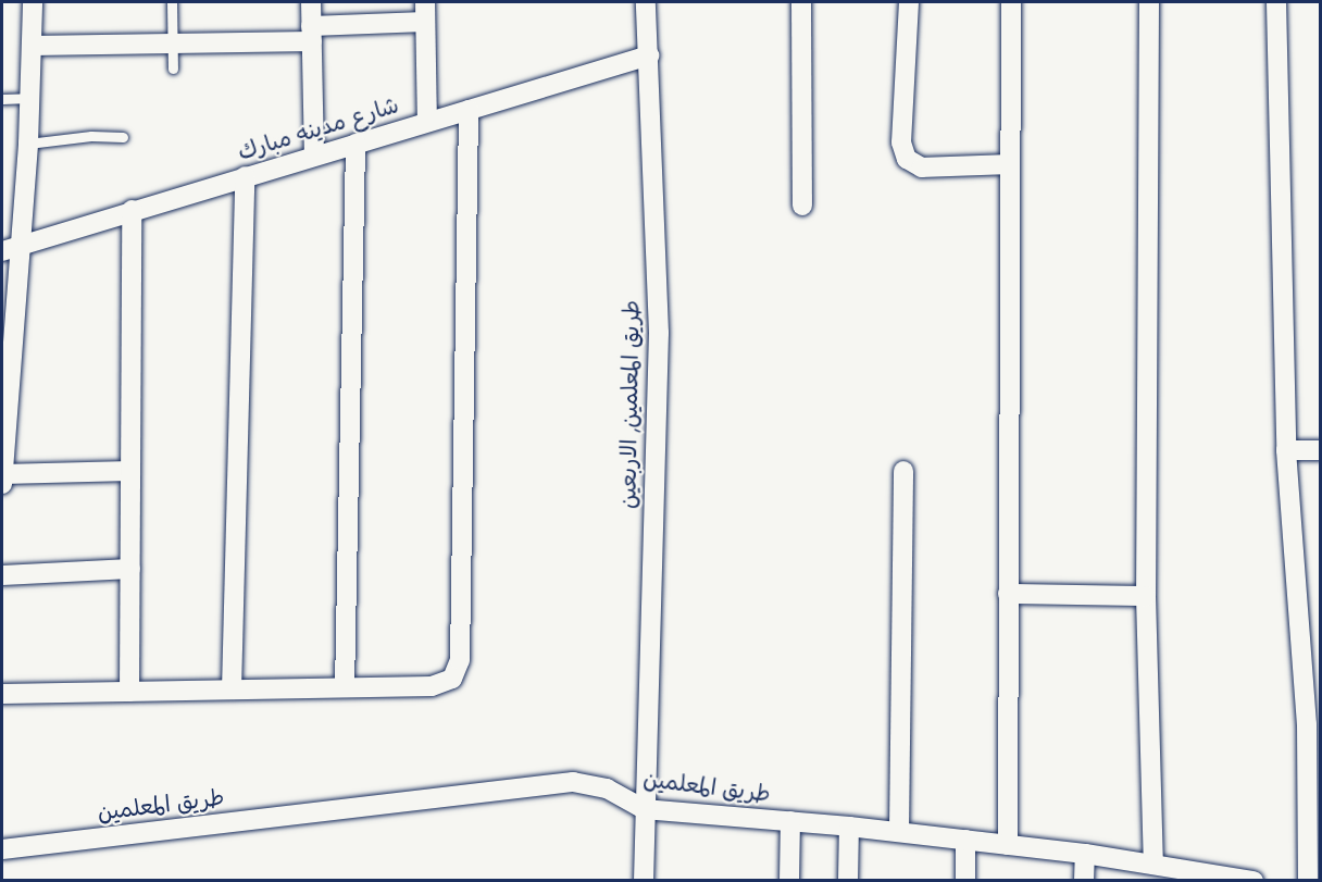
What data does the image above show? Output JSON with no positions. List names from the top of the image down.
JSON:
{
  "streets": {
    "street": ["شارع مدينه مبارك", "طريق المعلمين, الاربعين", "طريق المعلمين"]
  },
  "crossings": [
    ["شارع مدينه مبارك", "طريق المعلمين, الاربعين"],
    ["طريق المعلمين, الاربعين", "طريق المعلمين"]
  ]
}
